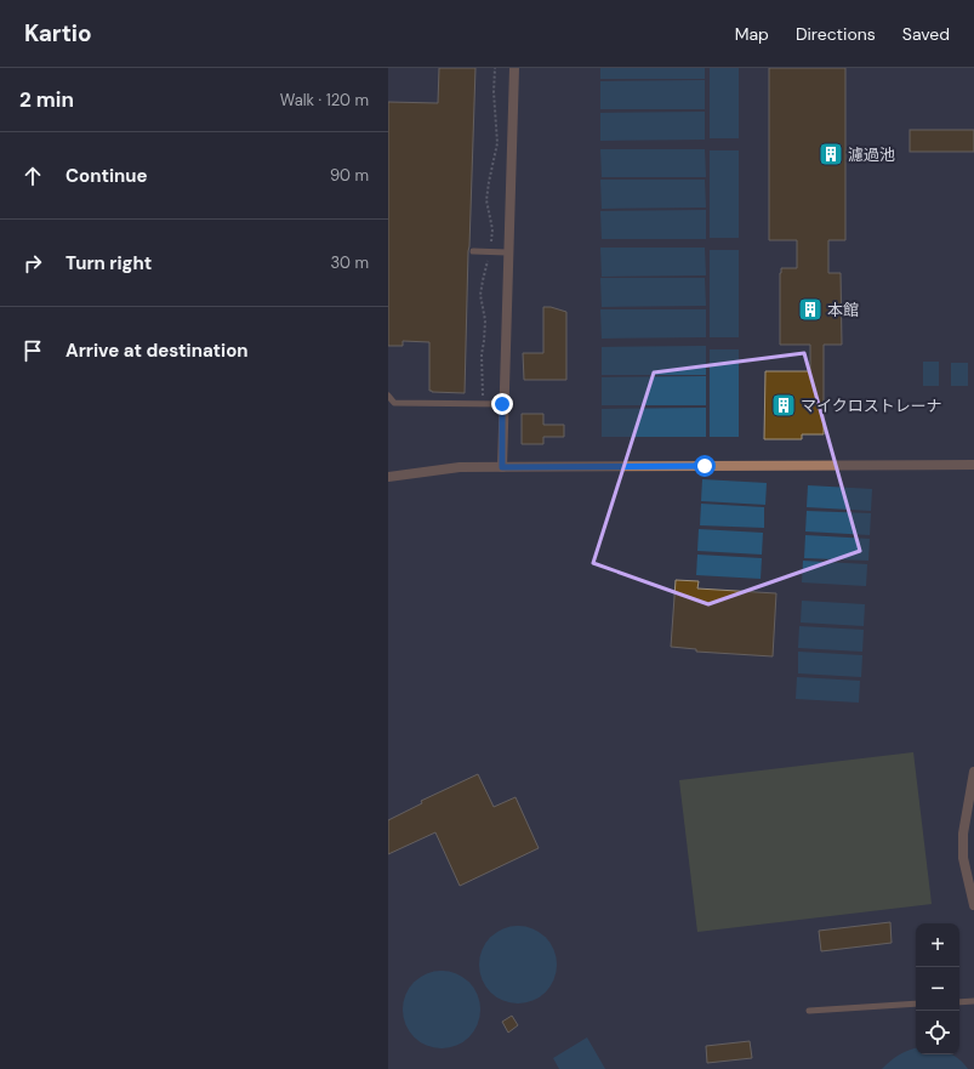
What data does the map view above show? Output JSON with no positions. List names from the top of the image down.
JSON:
{
  "places": {
    "building": ["濾過池", "本館", "マイクロストレーナ"]
  },
  "page": {
    "header": "Kartio",
    "nav": ["Map", "Directions", "Saved"],
    "heading": ["2 min", "Walk · 120 m"],
    "list": [
      ["Continue", "90 m"],
      ["Turn right", "30 m"],
      "Arrive at destination"
    ],
    "map_buttons": ["+", "−"]
  }
}
